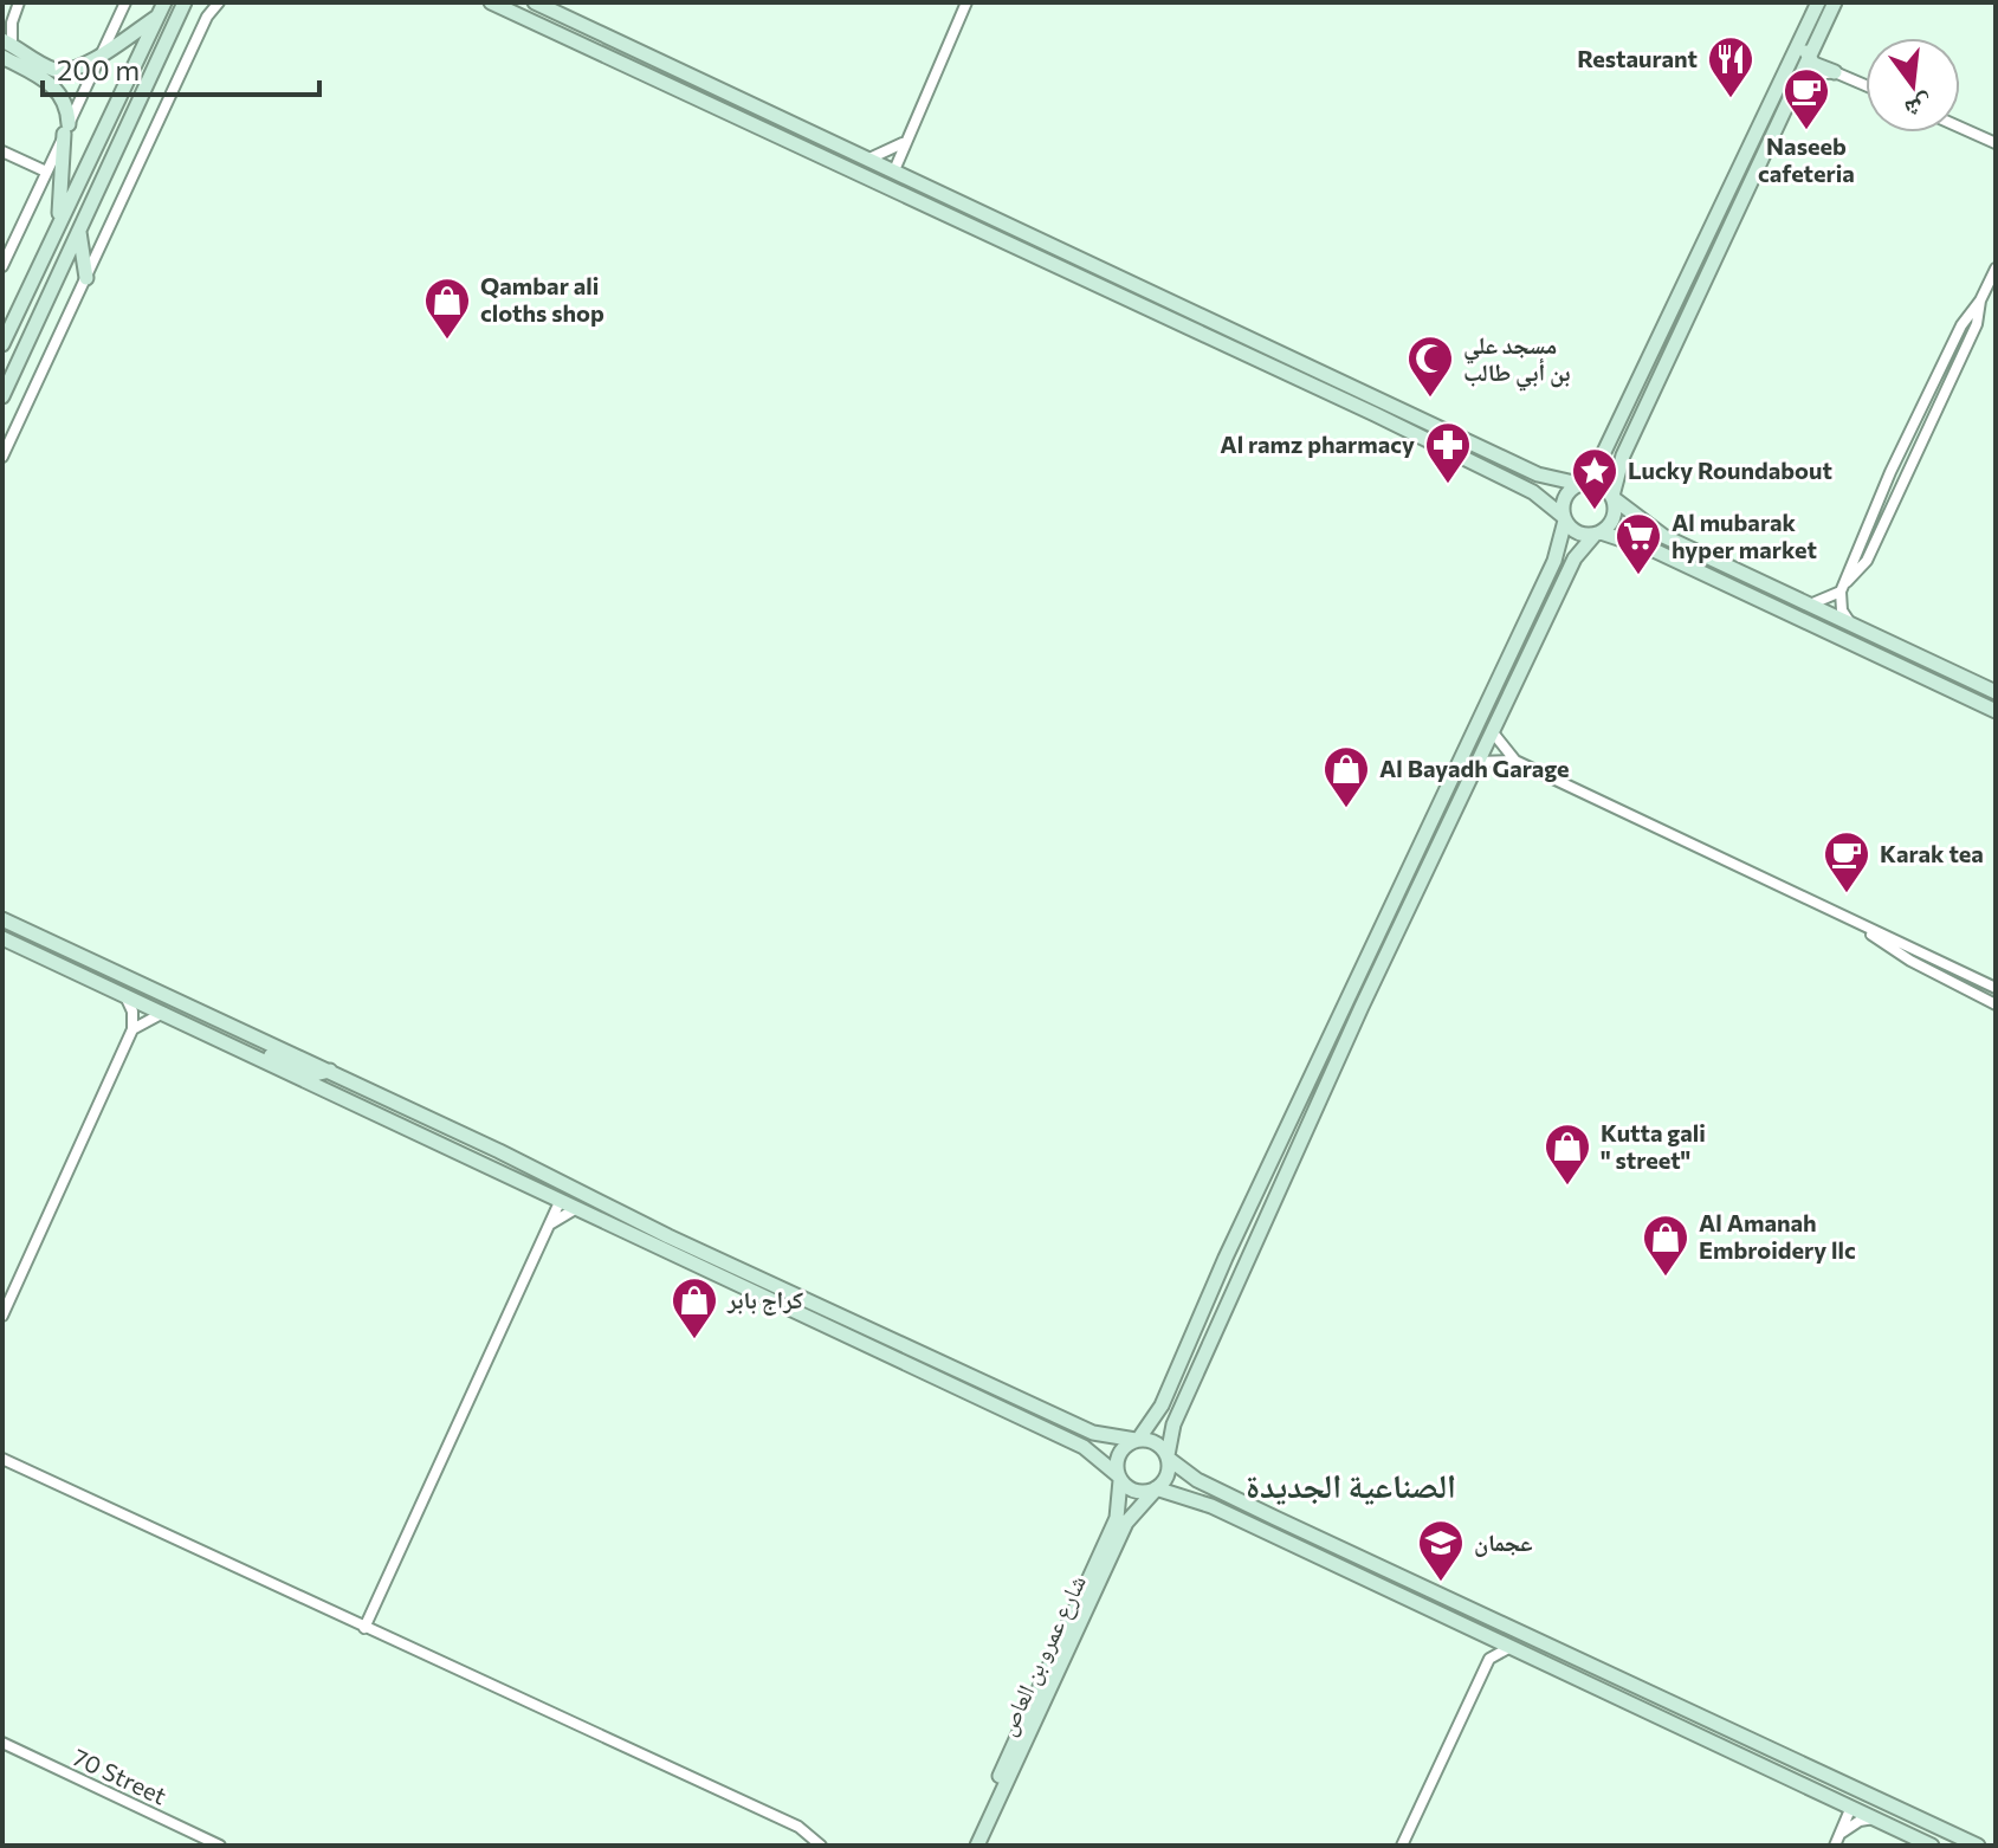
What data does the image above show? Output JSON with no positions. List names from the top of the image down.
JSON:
{
  "streets": {
    "main road": ["شارع عمرو بن العاص"],
    "street": ["70 Street"]
  },
  "districts": ["الصناعية الجديدة"],
  "places": {
    "restaurant": ["Restaurant"],
    "cafe": ["Naseeb cafeteria", "Karak tea"],
    "shop": [
      "Qambar ali cloths shop",
      "Al Bayadh Garage",
      "Kutta gali \" street\"",
      "Al Amanah Embroidery llc",
      "كراج بابر"
    ],
    "mosque": ["مسجد علي بن أبي طالب"],
    "pharmacy": ["Al ramz pharmacy"],
    "place": ["Lucky Roundabout"],
    "supermarket": ["Al mubarak hyper market"],
    "school or university": ["عجمان"]
  },
  "scale_bar": "200 m",
  "north": "bottom"
}
